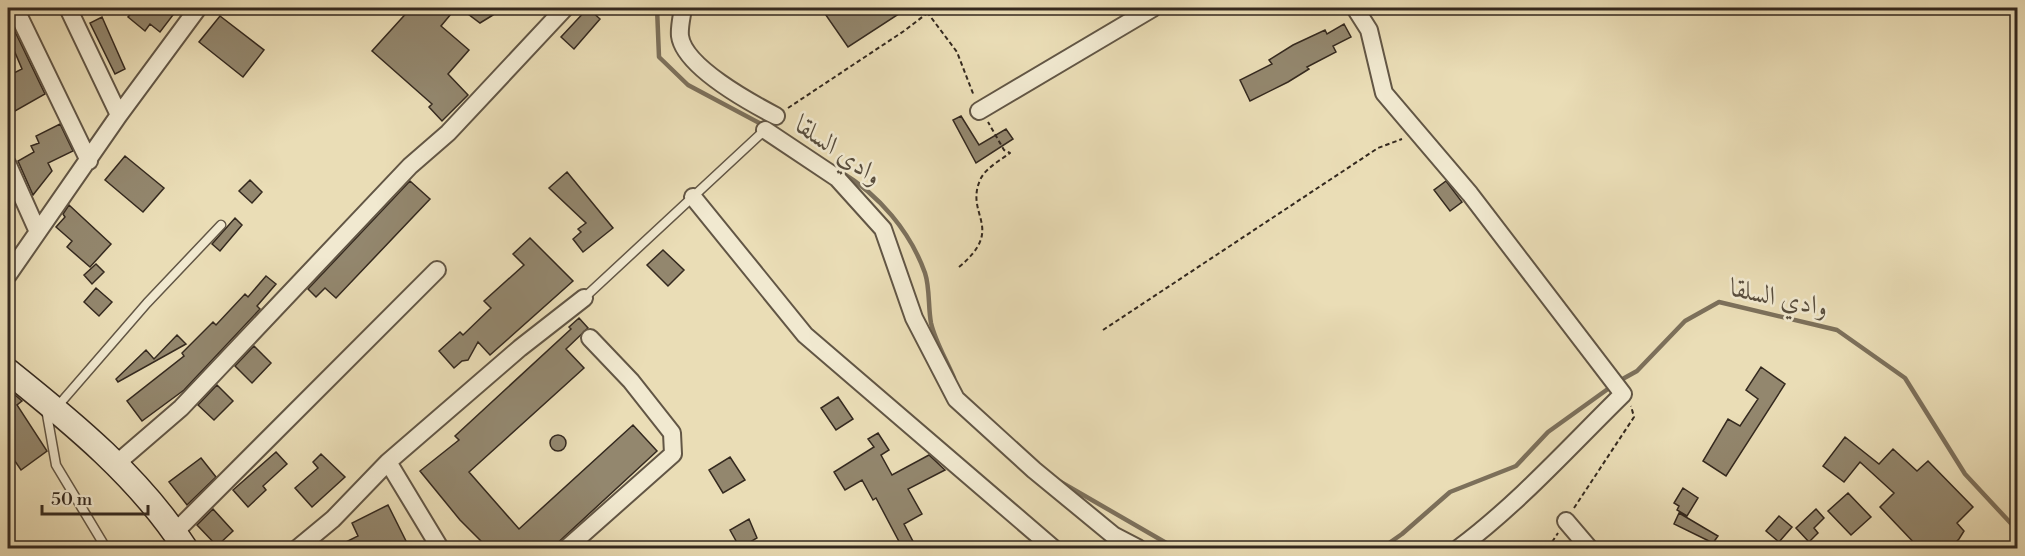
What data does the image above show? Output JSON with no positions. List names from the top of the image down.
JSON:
{
  "water": ["وادي السلقا"],
  "scale_bar": "50 m"
}
